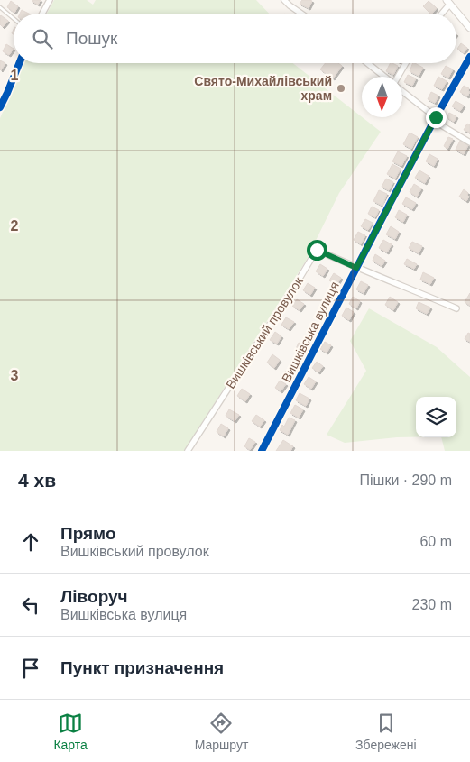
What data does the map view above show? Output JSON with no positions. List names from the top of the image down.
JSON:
{
  "streets": {
    "street": ["Вишківська вулиця", "Вишківський провулок"]
  },
  "crossings": [
    ["Вишківська вулиця", "Вишківський провулок"]
  ],
  "places": ["Свято-Михайлівський храм"],
  "north": "bottom",
  "page": {
    "search": "Пошук",
    "heading": ["4 хв", "Пішки · 290 m"],
    "list": [
      ["Прямо", "Вишківський провулок", "60 m"],
      ["Ліворуч", "Вишківська вулиця", "230 m"],
      "Пункт призначення"
    ],
    "nav": ["Карта", "Маршрут", "Збережені"]
  },
  "grid": {
    "rows": ["1", "2", "3"]
  }
}
